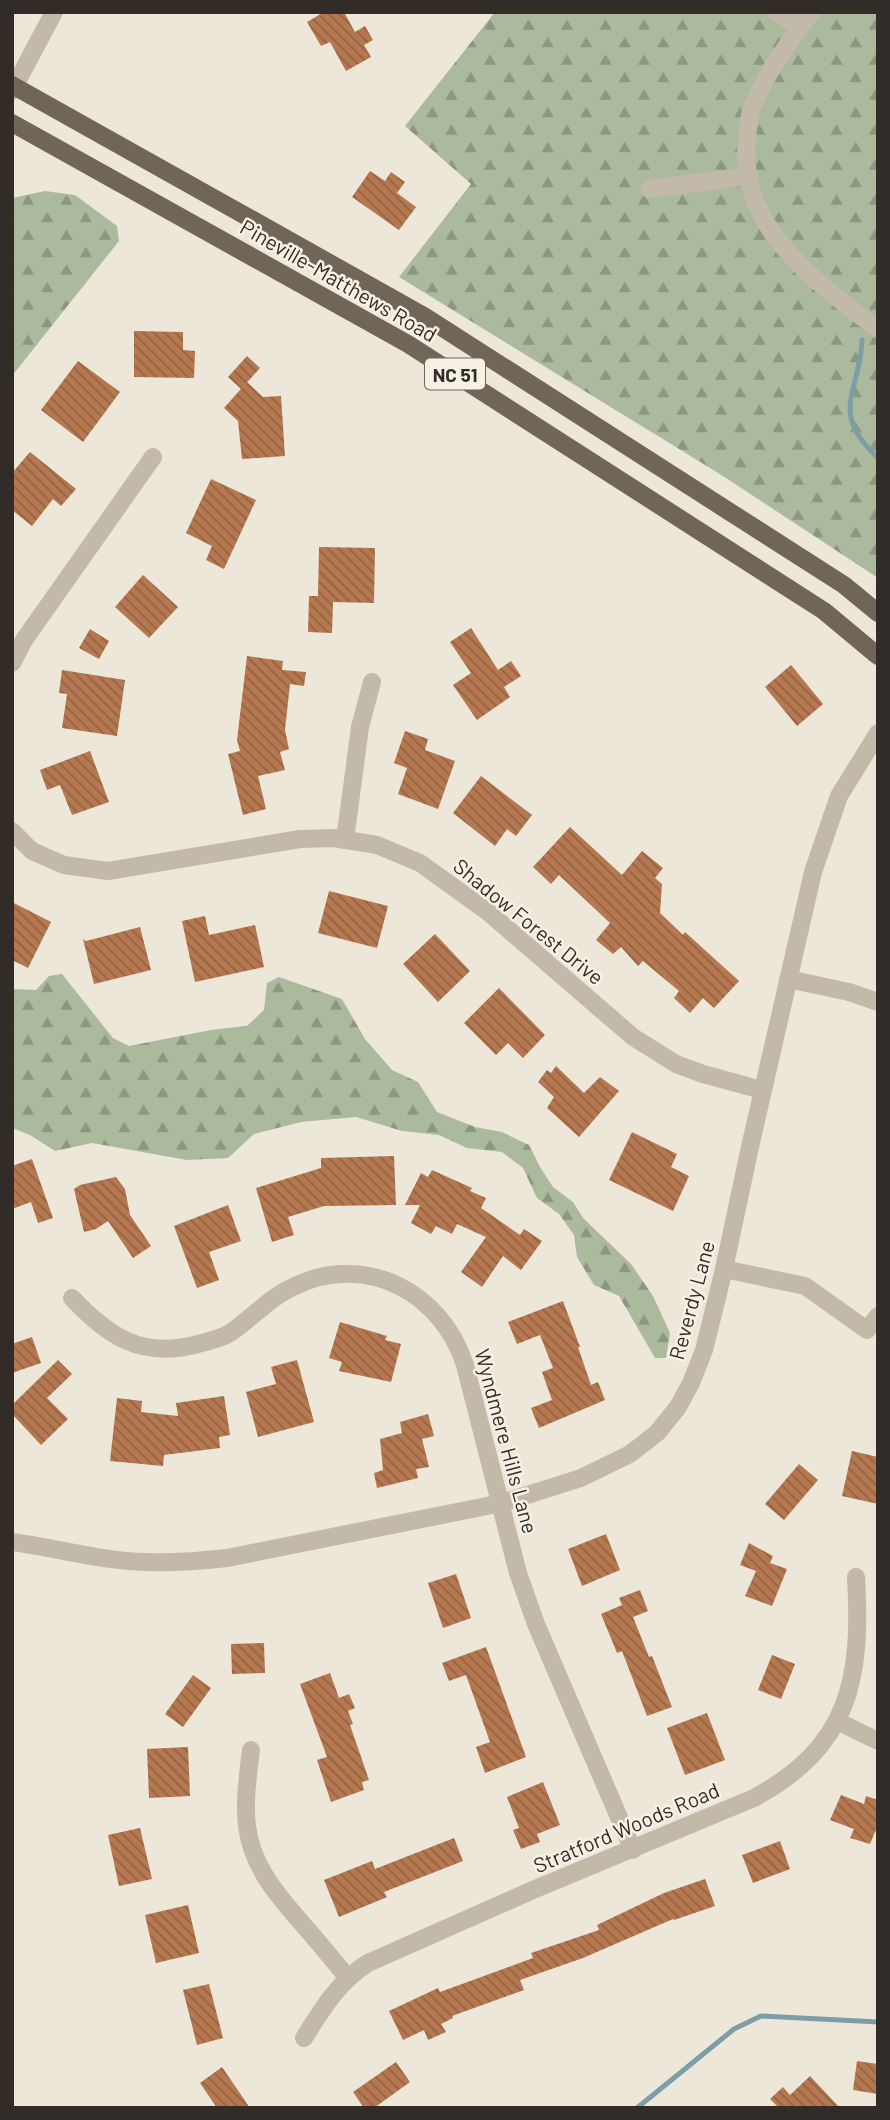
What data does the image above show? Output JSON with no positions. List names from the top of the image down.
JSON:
{
  "streets": {
    "main road": ["Pineville-Matthews Road", "NC 51"],
    "street": [
      "Shadow Forest Drive",
      "Reverdy Lane",
      "Wyndmere Hills Lane",
      "Stratford Woods Road"
    ]
  },
  "crossings": [
    ["Shadow Forest Drive", "Reverdy Lane"],
    ["Reverdy Lane", "Wyndmere Hills Lane"],
    ["Wyndmere Hills Lane", "Stratford Woods Road"]
  ]
}
